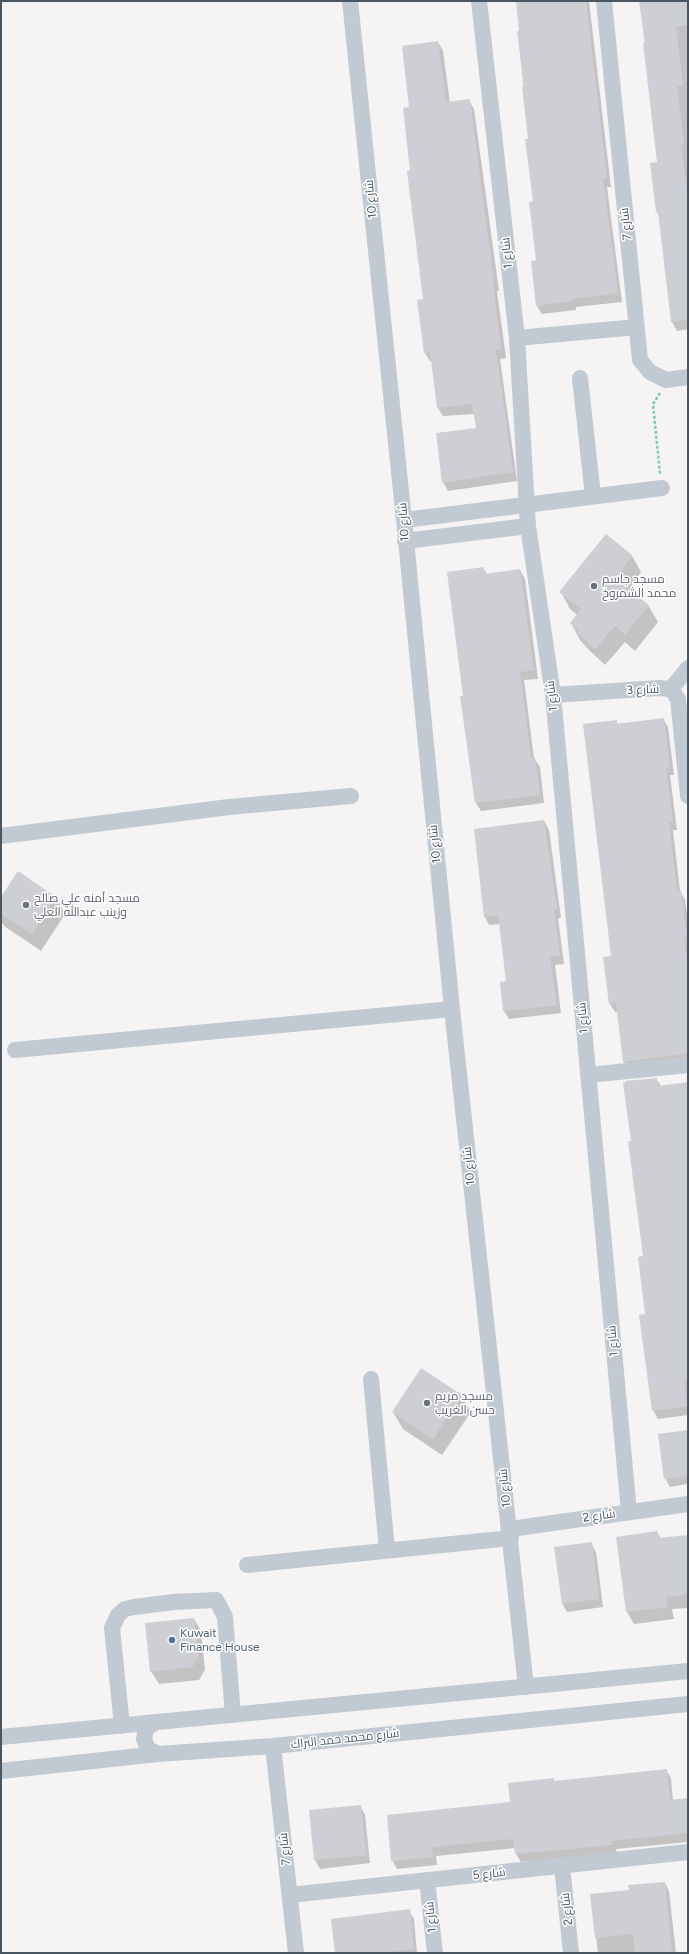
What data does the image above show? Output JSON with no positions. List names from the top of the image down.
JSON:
{
  "streets": {
    "street": [
      "شارع 10",
      "شارع 7",
      "شارع 1",
      "شارع 3",
      "شارع 2",
      "شارع محمد حمد البراك",
      "شارع 5"
    ]
  },
  "crossings": [
    ["شارع 10", "شارع 2"],
    ["شارع 7", "شارع محمد حمد البراك"],
    ["شارع 7", "شارع 5"],
    ["شارع 1", "شارع 3"],
    ["شارع 1", "شارع 2"],
    ["شارع 1", "شارع 5"],
    ["شارع 2", "شارع 5"]
  ],
  "places": [
    "مسجد جاسم محمد الشمروخ",
    "مسجد آمنه علي صالح وزينب عبدالله العلي",
    "مسجد مريم حسن الغريب",
    "Kuwait Finance House"
  ]
}
